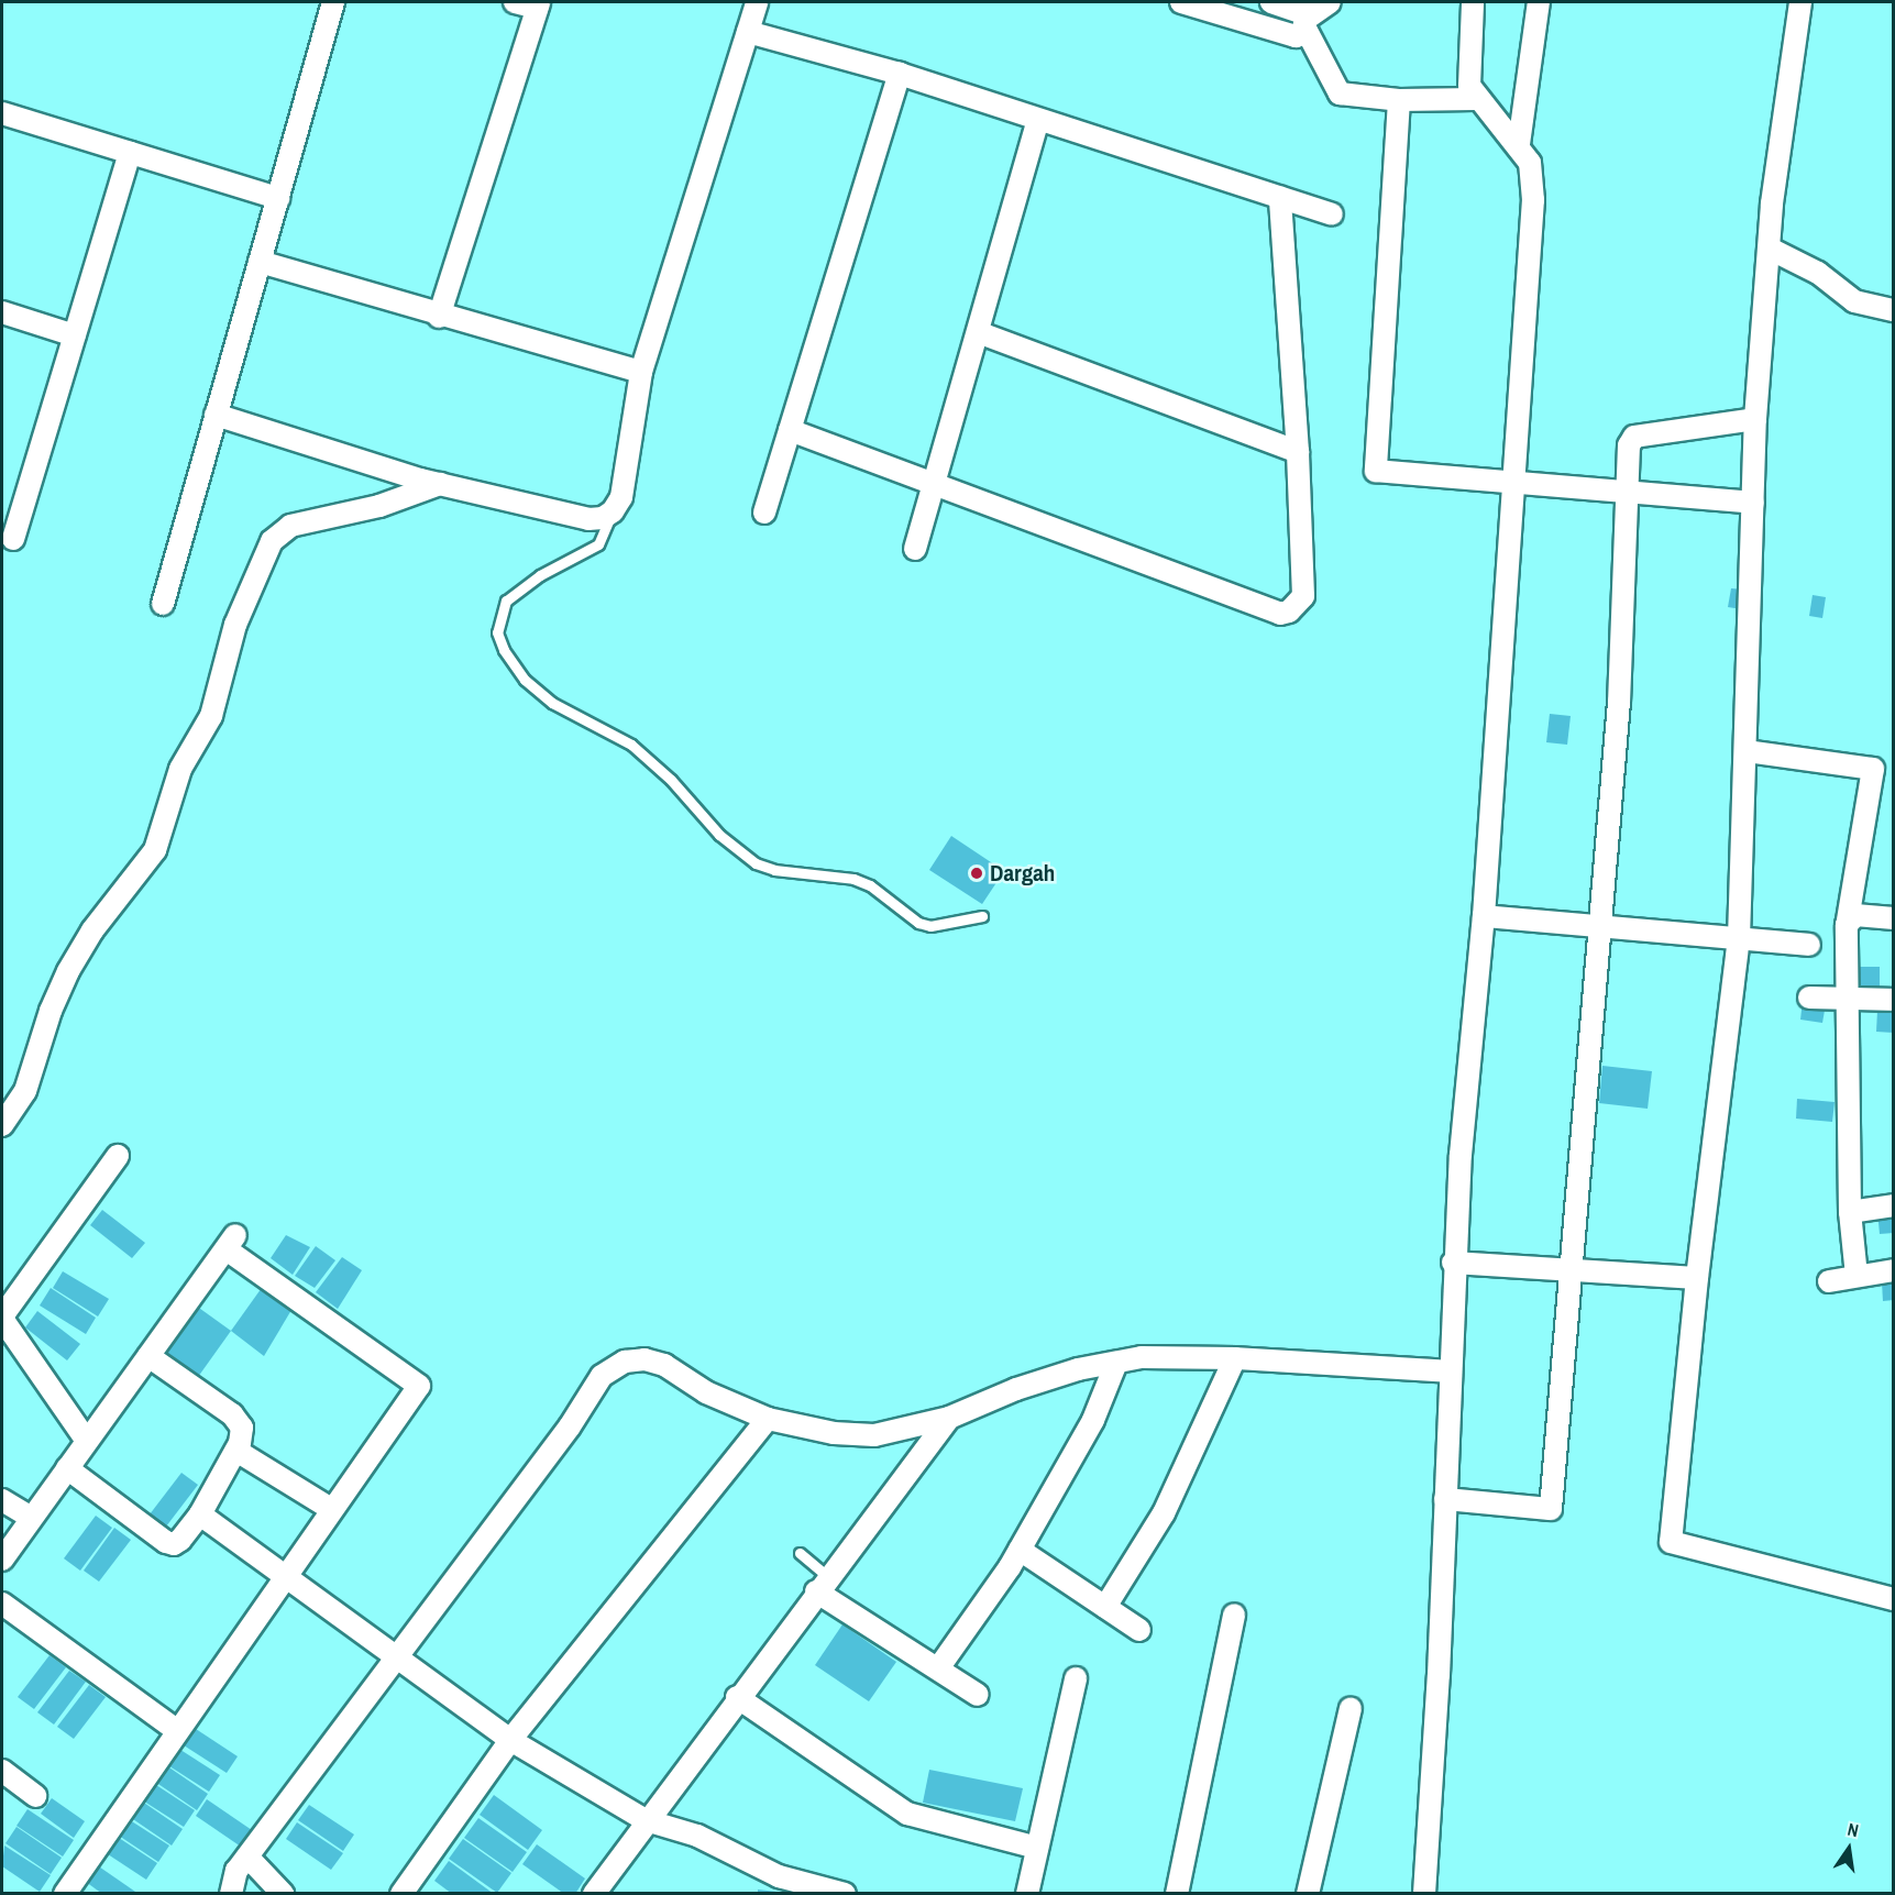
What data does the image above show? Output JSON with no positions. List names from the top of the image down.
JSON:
{
  "places": ["Dargah"],
  "north": "top"
}
